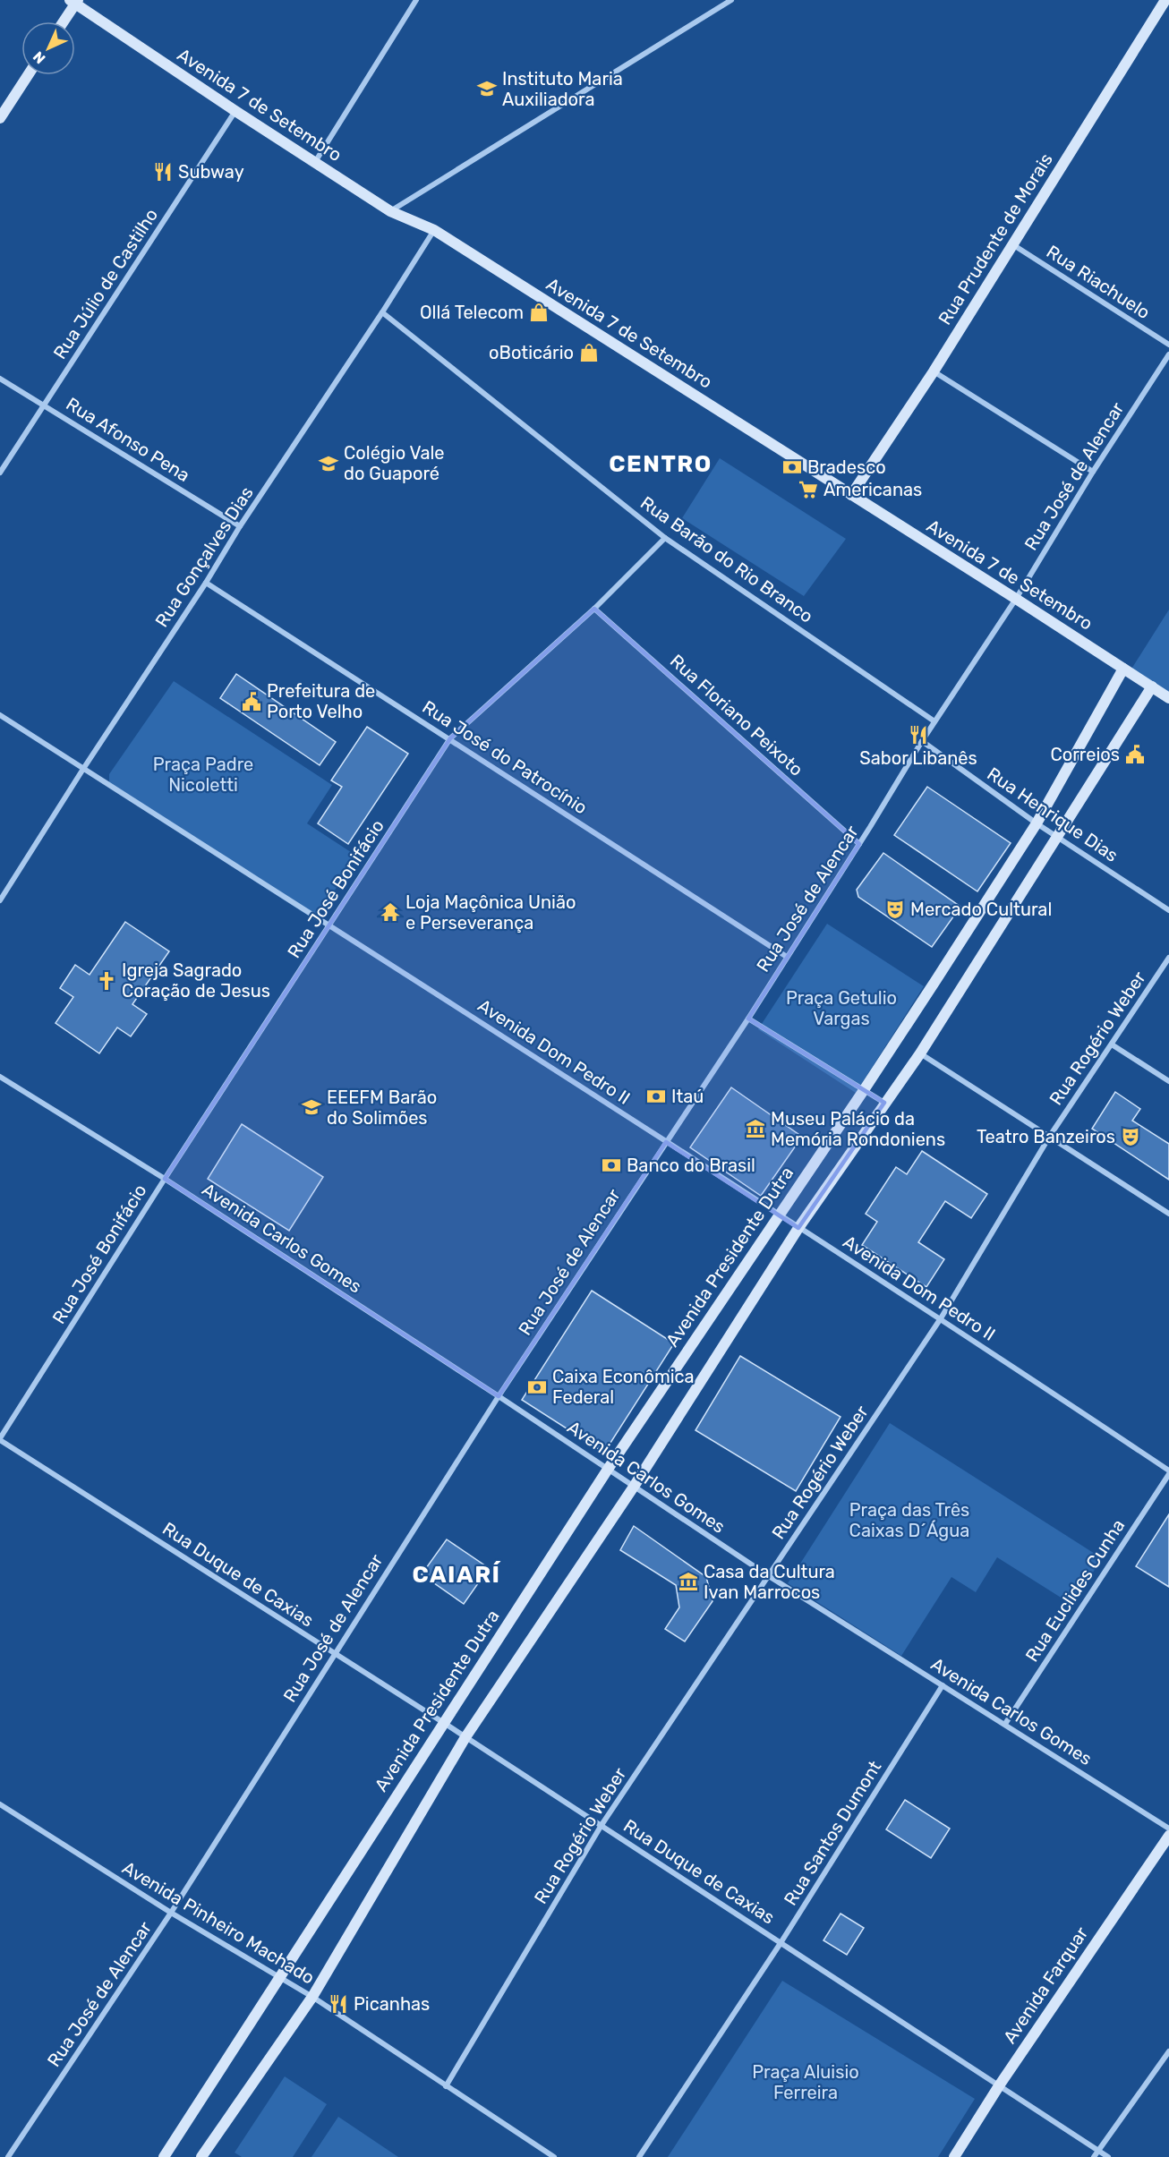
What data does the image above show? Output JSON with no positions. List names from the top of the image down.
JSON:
{
  "streets": {
    "street": [
      "Avenida 7 de Setembro",
      "Rua Prudente de Morais",
      "Rua Riachuelo",
      "Rua Júlio de Castilho",
      "Rua Afonso Pena",
      "Rua José de Alencar",
      "Rua Gonçalves Dias",
      "Rua Barão do Rio Branco",
      "Rua Floriano Peixoto",
      "Rua José do Patrocínio",
      "Rua Henrique Dias",
      "Rua José Bonifácio",
      "Rua Rogério Weber",
      "Avenida Dom Pedro II",
      "Avenida Carlos Gomes",
      "Avenida Presidente Dutra",
      "Rua Duque de Caxias",
      "Rua Euclides Cunha",
      "Rua Santos Dumont",
      "Avenida Pinheiro Machado",
      "Avenida Farquar"
    ]
  },
  "crossings": [
    ["Avenida 7 de Setembro", "Rua Prudente de Morais"],
    ["Avenida 7 de Setembro", "Rua Júlio de Castilho"],
    ["Avenida 7 de Setembro", "Rua José de Alencar"],
    ["Avenida 7 de Setembro", "Rua Gonçalves Dias"],
    ["Avenida 7 de Setembro", "Avenida Presidente Dutra"],
    ["Rua Prudente de Morais", "Rua Riachuelo"],
    ["Rua Júlio de Castilho", "Rua Afonso Pena"],
    ["Rua Afonso Pena", "Rua Gonçalves Dias"],
    ["Rua José de Alencar", "Rua Barão do Rio Branco"],
    ["Rua José de Alencar", "Rua Floriano Peixoto"],
    ["Rua José de Alencar", "Rua José do Patrocínio"],
    ["Rua José de Alencar", "Rua Henrique Dias"],
    ["Rua José de Alencar", "Avenida Dom Pedro II"],
    ["Rua José de Alencar", "Avenida Carlos Gomes"],
    ["Rua José de Alencar", "Rua Duque de Caxias"],
    ["Rua José de Alencar", "Avenida Pinheiro Machado"],
    ["Rua Gonçalves Dias", "Rua Barão do Rio Branco"],
    ["Rua Gonçalves Dias", "Rua José do Patrocínio"],
    ["Rua Gonçalves Dias", "Avenida Dom Pedro II"],
    ["Rua Barão do Rio Branco", "Rua José Bonifácio"],
    ["Rua Floriano Peixoto", "Rua José Bonifácio"],
    ["Rua José do Patrocínio", "Rua José Bonifácio"],
    ["Rua Henrique Dias", "Avenida Presidente Dutra"],
    ["Rua José Bonifácio", "Avenida Dom Pedro II"],
    ["Rua José Bonifácio", "Avenida Carlos Gomes"],
    ["Rua José Bonifácio", "Rua Duque de Caxias"],
    ["Rua Rogério Weber", "Avenida Dom Pedro II"],
    ["Rua Rogério Weber", "Avenida Carlos Gomes"],
    ["Rua Rogério Weber", "Rua Duque de Caxias"],
    ["Rua Rogério Weber", "Avenida Pinheiro Machado"],
    ["Avenida Dom Pedro II", "Avenida Presidente Dutra"],
    ["Avenida Dom Pedro II", "Rua Euclides Cunha"],
    ["Avenida Carlos Gomes", "Avenida Presidente Dutra"],
    ["Avenida Carlos Gomes", "Rua Euclides Cunha"],
    ["Avenida Carlos Gomes", "Rua Santos Dumont"],
    ["Avenida Presidente Dutra", "Rua Duque de Caxias"],
    ["Avenida Presidente Dutra", "Avenida Pinheiro Machado"],
    ["Rua Duque de Caxias", "Rua Santos Dumont"],
    ["Rua Duque de Caxias", "Avenida Farquar"]
  ],
  "districts": ["CENTRO", "CAIARÍ"],
  "parks": [
    "Praça Padre Nicoletti",
    "Praça Getulio Vargas",
    "Praça das Três Caixas D´Água",
    "Praça Aluisio Ferreira"
  ],
  "places": {
    "school or university": ["Instituto Maria Auxiliadora", "Colégio Vale do Guaporé", "EEEFM Barão do Solimões"],
    "restaurant": ["Subway", "Sabor Libanês", "Picanhas"],
    "shop": ["Ollá Telecom", "oBoticário"],
    "bank": [
      "Bradesco",
      "Itaú",
      "Banco do Brasil",
      "Caixa Econômica Federal"
    ],
    "supermarket": ["Americanas"],
    "public building": ["Prefeitura de Porto Velho", "Correios"],
    "theatre": ["Mercado Cultural", "Teatro Banzeiros"],
    "temple": ["Loja Maçônica União e Perseverança"],
    "church": ["Igreja Sagrado Coração de Jesus"],
    "museum": ["Museu Palácio da Memória Rondoniens", "Casa da Cultura Ivan Marrocos"]
  },
  "north": "bottom left"
}
